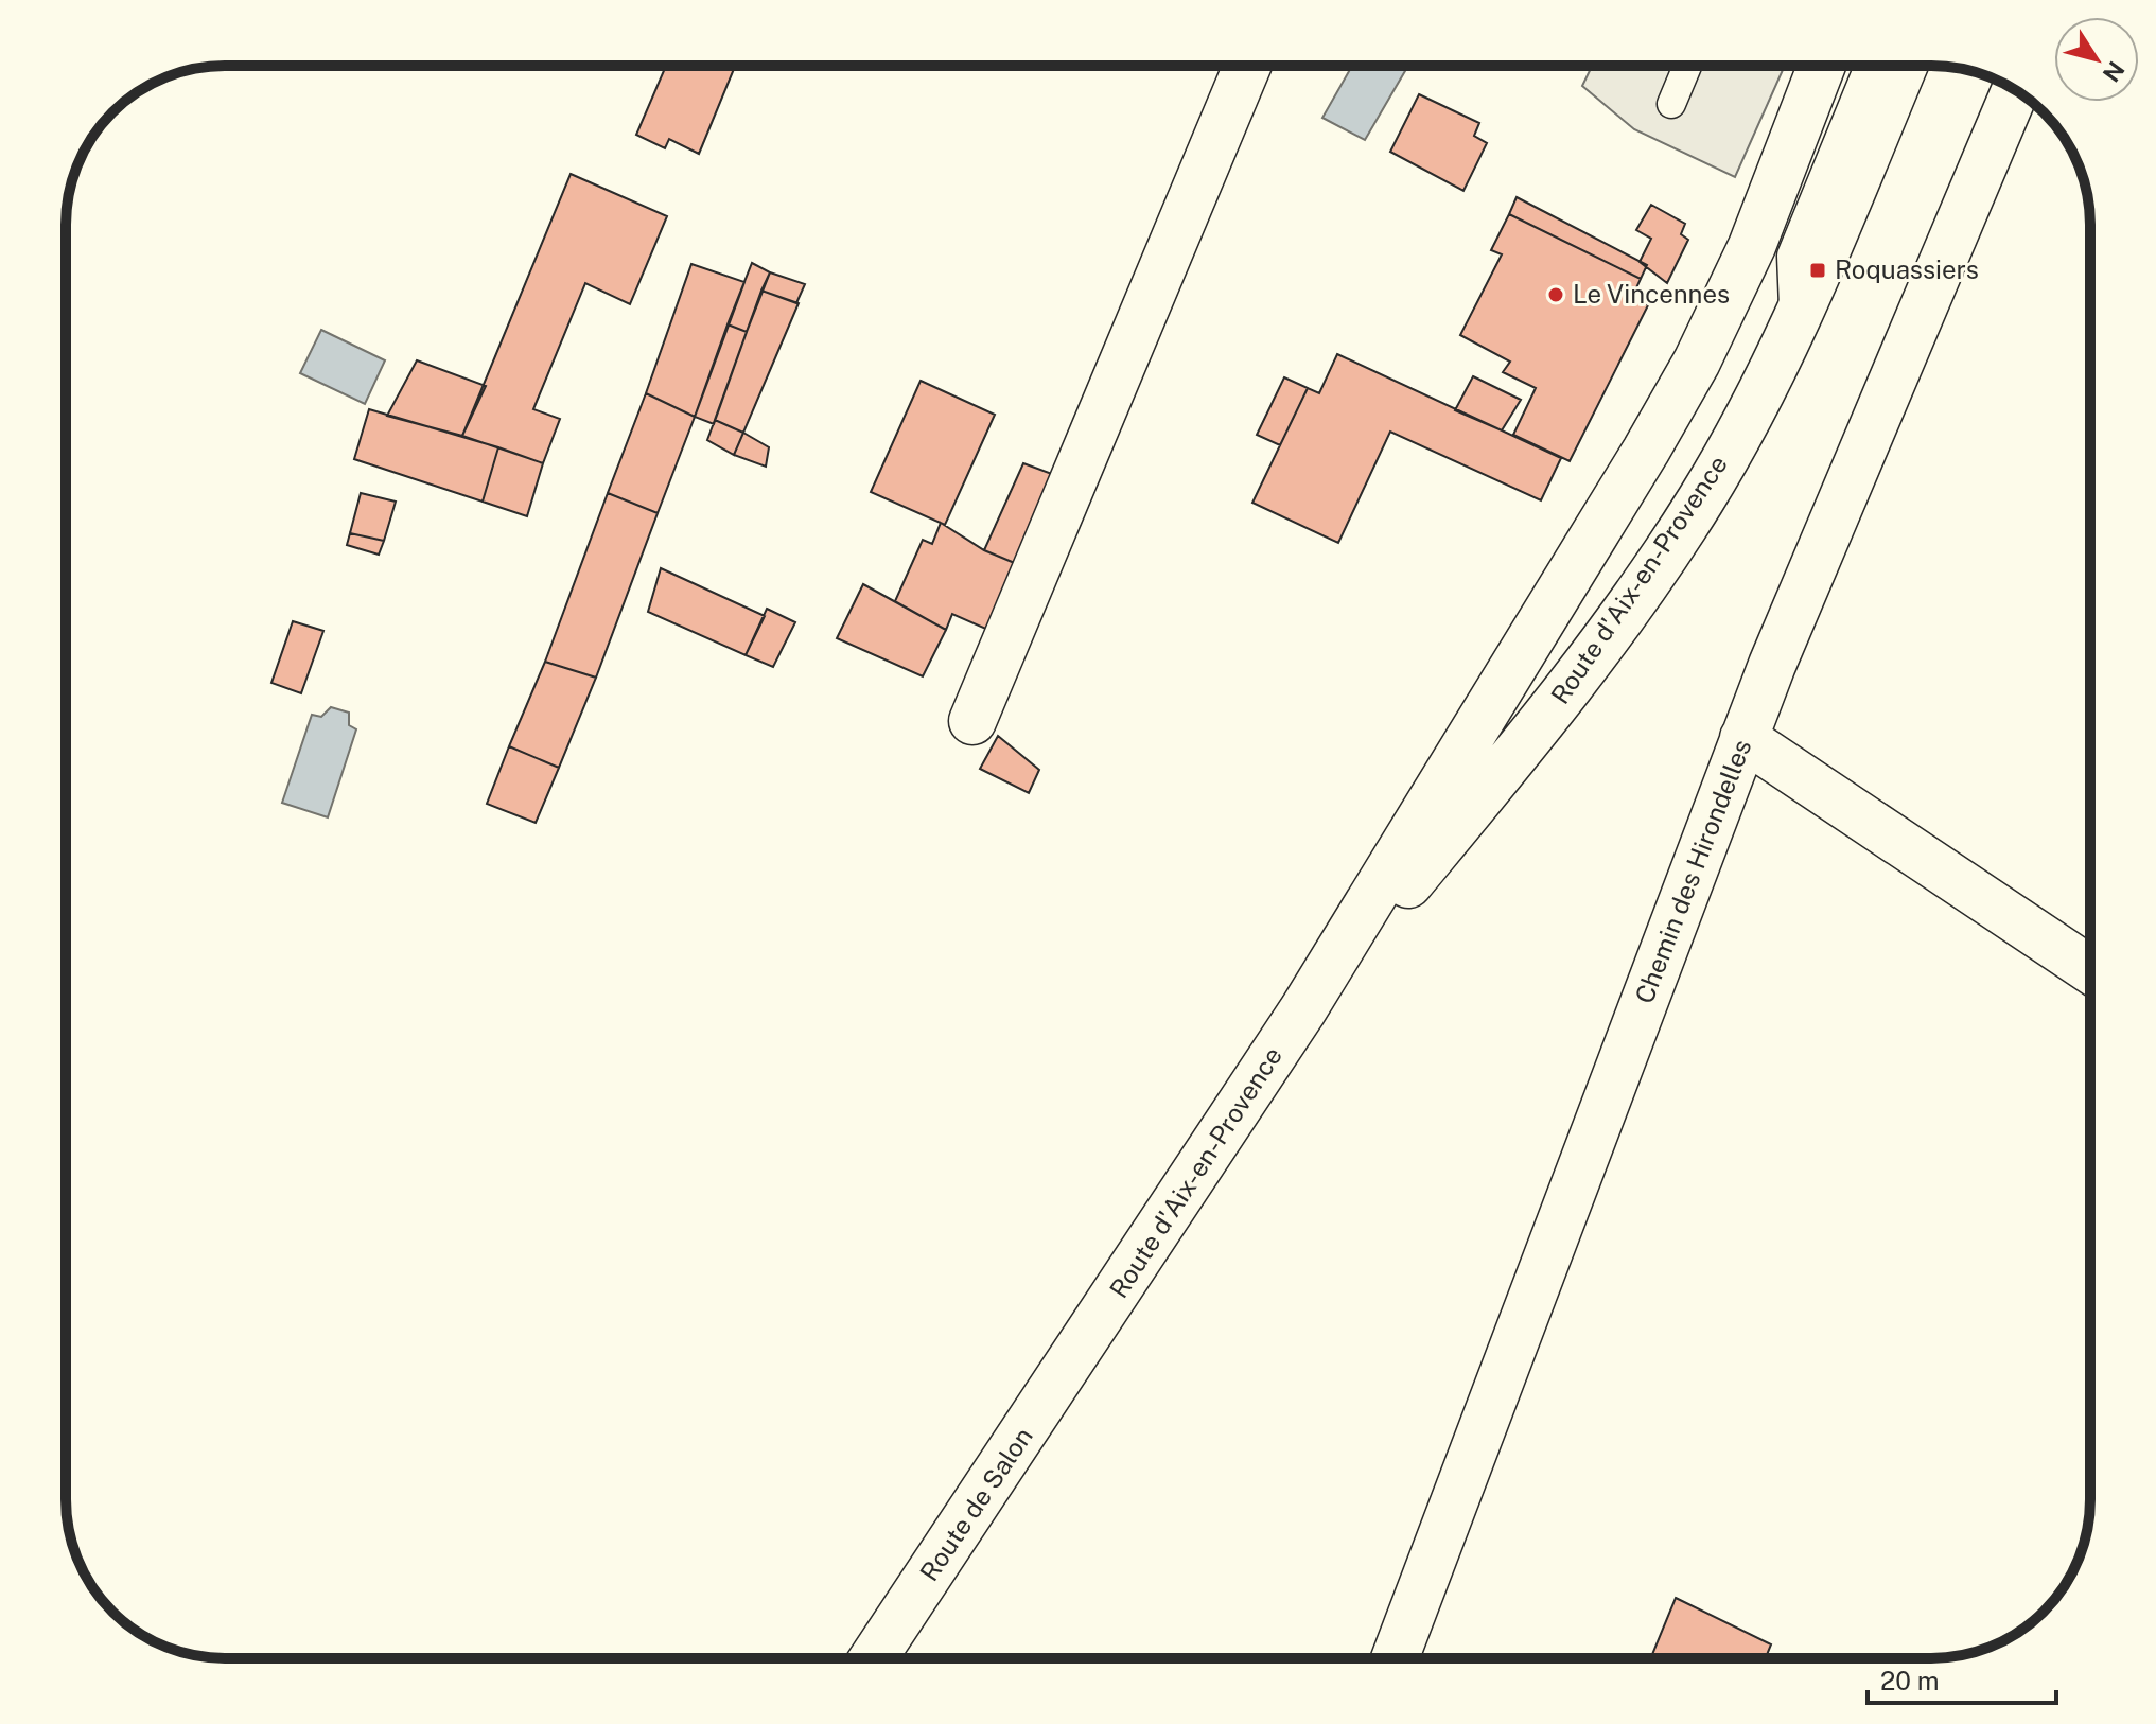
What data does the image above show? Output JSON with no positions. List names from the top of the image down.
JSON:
{
  "streets": {
    "main road": ["Route d'Aix-en-Provence", "Chemin des Hirondelles", "Route de Salon"]
  },
  "crossings": [
    ["Route d'Aix-en-Provence", "Route de Salon"]
  ],
  "places": {
    "transit": ["Roquassiers"],
    "other": ["Le Vincennes"]
  },
  "scale_bar": "20 m",
  "north": "bottom right"
}
